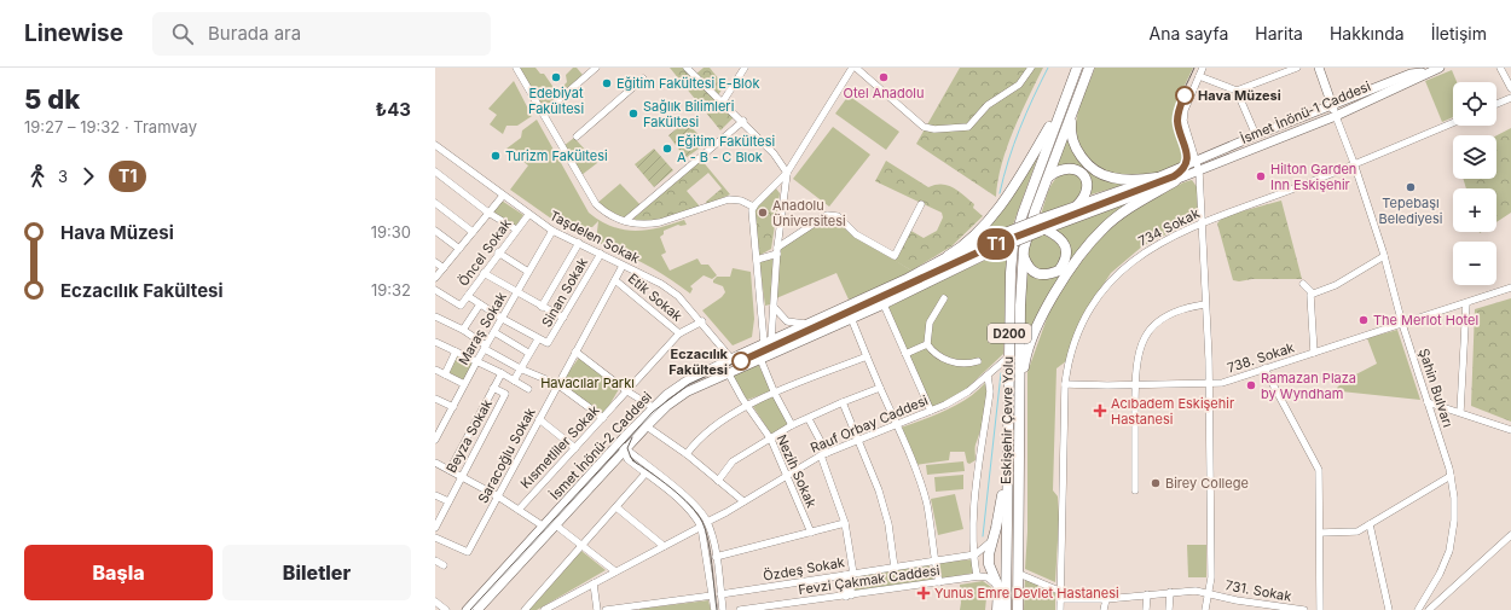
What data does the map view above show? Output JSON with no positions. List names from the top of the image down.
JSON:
{
  "streets": {
    "highway": ["D200", "Eskişehir Çevre Yolu"],
    "main road": ["İsmet İnönü-1 Caddesi", "İsmet İnönü-2 Caddesi"],
    "street": [
      "734 Sokak",
      "Taşdelen Sokak",
      "Öncel Sokak",
      "Sinan Sokak",
      "Etik Sokak",
      "Maraş Sokak",
      "738. Sokak",
      "Şahin Bulvarı",
      "Rauf Orbay Caddesi",
      "Beyza Sokak",
      "Kısmetliler Sokak",
      "Saracoğlu Sokak",
      "Nezih Sokak",
      "Özdeş Sokak",
      "Fevzi Çakmak Caddesi",
      "731. Sokak"
    ]
  },
  "crossings": [
    ["İsmet İnönü-1 Caddesi", "Şahin Bulvarı"],
    ["İsmet İnönü-1 Caddesi", "İsmet İnönü-2 Caddesi"],
    ["734 Sokak", "738. Sokak"],
    ["734 Sokak", "Şahin Bulvarı"],
    ["734 Sokak", "731. Sokak"],
    ["Taşdelen Sokak", "Öncel Sokak"],
    ["Taşdelen Sokak", "Sinan Sokak"],
    ["Taşdelen Sokak", "Maraş Sokak"],
    ["Taşdelen Sokak", "İsmet İnönü-2 Caddesi"],
    ["Taşdelen Sokak", "Kısmetliler Sokak"],
    ["Taşdelen Sokak", "Saracoğlu Sokak"],
    ["Etik Sokak", "Kısmetliler Sokak"],
    ["Etik Sokak", "Saracoğlu Sokak"],
    ["738. Sokak", "Şahin Bulvarı"],
    ["Eskişehir Çevre Yolu", "Rauf Orbay Caddesi"],
    ["Rauf Orbay Caddesi", "Nezih Sokak"],
    ["Rauf Orbay Caddesi", "Özdeş Sokak"],
    ["İsmet İnönü-2 Caddesi", "Nezih Sokak"]
  ],
  "parks": ["Havacılar Parkı"],
  "places": {
    "other": [
      "Edebiyat Fakültesi",
      "Otel Anadolu",
      "Eğitim Fakültesi E-Blok",
      "Hava Müzesi",
      "Sağlık Bilimleri Fakültesi",
      "Eğitim Fakültesi A - B - C Blok",
      "Turizm Fakültesi",
      "Hilton Garden Inn Eskişehir",
      "Tepebaşı Belediyesi",
      "Anadolu Üniversitesi",
      "The Merlot Hotel",
      "Eczacılık Fakültesi",
      "Ramazan Plaza by Wyndham",
      "Birey College"
    ],
    "health": ["Acıbadem Eskişehir Hastanesi", "Yunus Emre Devlet Hastanesi"]
  },
  "lines": ["tram line T1"],
  "page": {
    "header": "Linewise",
    "search": "Burada ara",
    "nav": [
      "Ana sayfa",
      "Harita",
      "Hakkında",
      "İletişim"
    ],
    "heading": ["5 dk", "19:27 – 19:32 · Tramvay", "₺43"],
    "on_map": "T1",
    "map_buttons": ["+", "−"],
    "legs": ["3", "T1"],
    "list": [
      {
        "name": "Hava Müzesi",
        "value": "19:30"
      },
      {
        "name": "Eczacılık Fakültesi",
        "value": "19:32"
      }
    ],
    "buttons": ["Başla", "Biletler"]
  }
}
